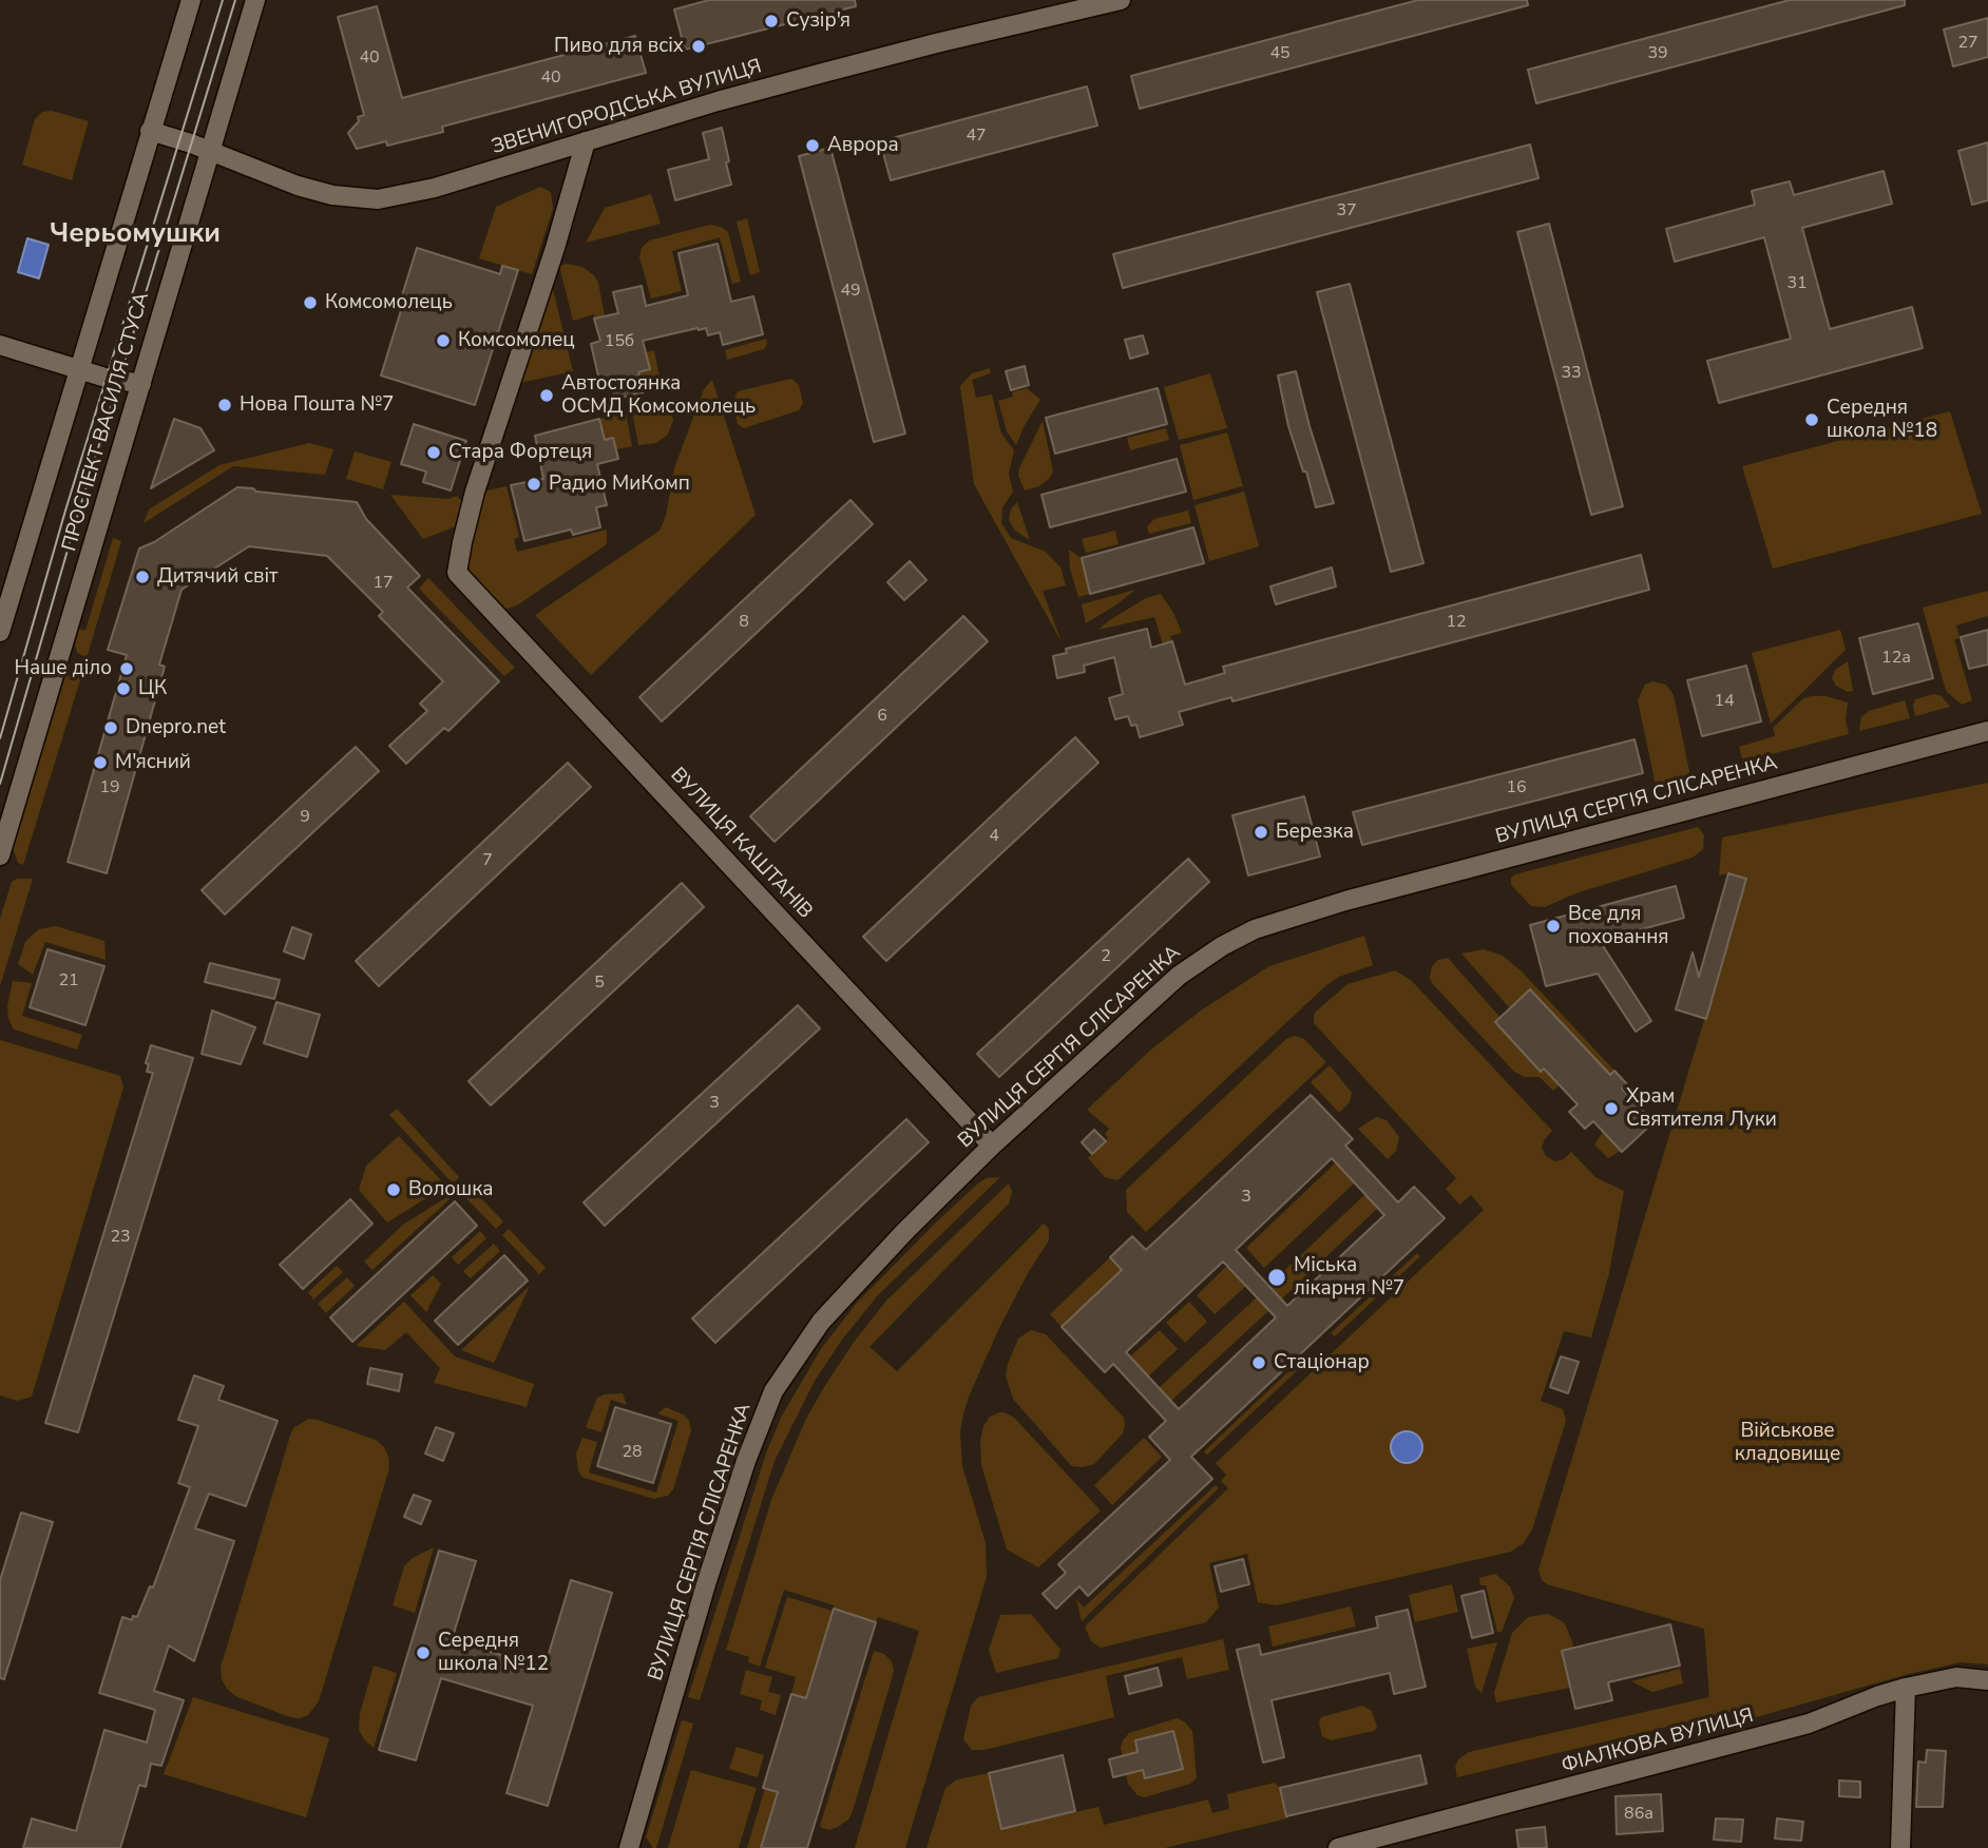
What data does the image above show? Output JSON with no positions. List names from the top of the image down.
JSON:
{
  "streets": {
    "street": [
      "ЗВЕНИГОРОДСЬКА ВУЛИЦЯ",
      "ПРОСПЕКТ ВАСИЛЯ СТУСА",
      "ВУЛИЦЯ СЕРГІЯ СЛІСАРЕНКА",
      "ВУЛИЦЯ КАШТАНІВ",
      "ФІАЛКОВА ВУЛИЦЯ"
    ]
  },
  "crossings": [
    ["ЗВЕНИГОРОДСЬКА ВУЛИЦЯ", "ПРОСПЕКТ ВАСИЛЯ СТУСА"],
    ["ЗВЕНИГОРОДСЬКА ВУЛИЦЯ", "ВУЛИЦЯ КАШТАНІВ"],
    ["ВУЛИЦЯ СЕРГІЯ СЛІСАРЕНКА", "ВУЛИЦЯ КАШТАНІВ"]
  ],
  "districts": ["Черьомушки"],
  "parks": ["Військове кладовище"],
  "places": [
    "Сузір'я",
    "Пиво для всіх",
    "Аврора",
    "Комсомолець",
    "Комсомолец",
    "Автостоянка ОСМД Комсомолець",
    "Нова Пошта №7",
    "Середня школа №18",
    "Стара Фортеця",
    "Радио МиКомп",
    "Дитячий світ",
    "Наше діло",
    "ЦК",
    "Dnepro.net",
    "М'ясний",
    "Березка",
    "Все для поховання",
    "Храм Святителя Луки",
    "Волошка",
    "Міська лікарня №7",
    "Стаціонар",
    "Середня школа №12"
  ],
  "house_numbers": [
    "27",
    "45",
    "39",
    "40",
    "40",
    "47",
    "37",
    "31",
    "49",
    "15б",
    "33",
    "17",
    "8",
    "12",
    "12а",
    "14",
    "6",
    "19",
    "16",
    "9",
    "4",
    "7",
    "2",
    "21",
    "5",
    "3",
    "3",
    "23",
    "28",
    "86а"
  ]
}
